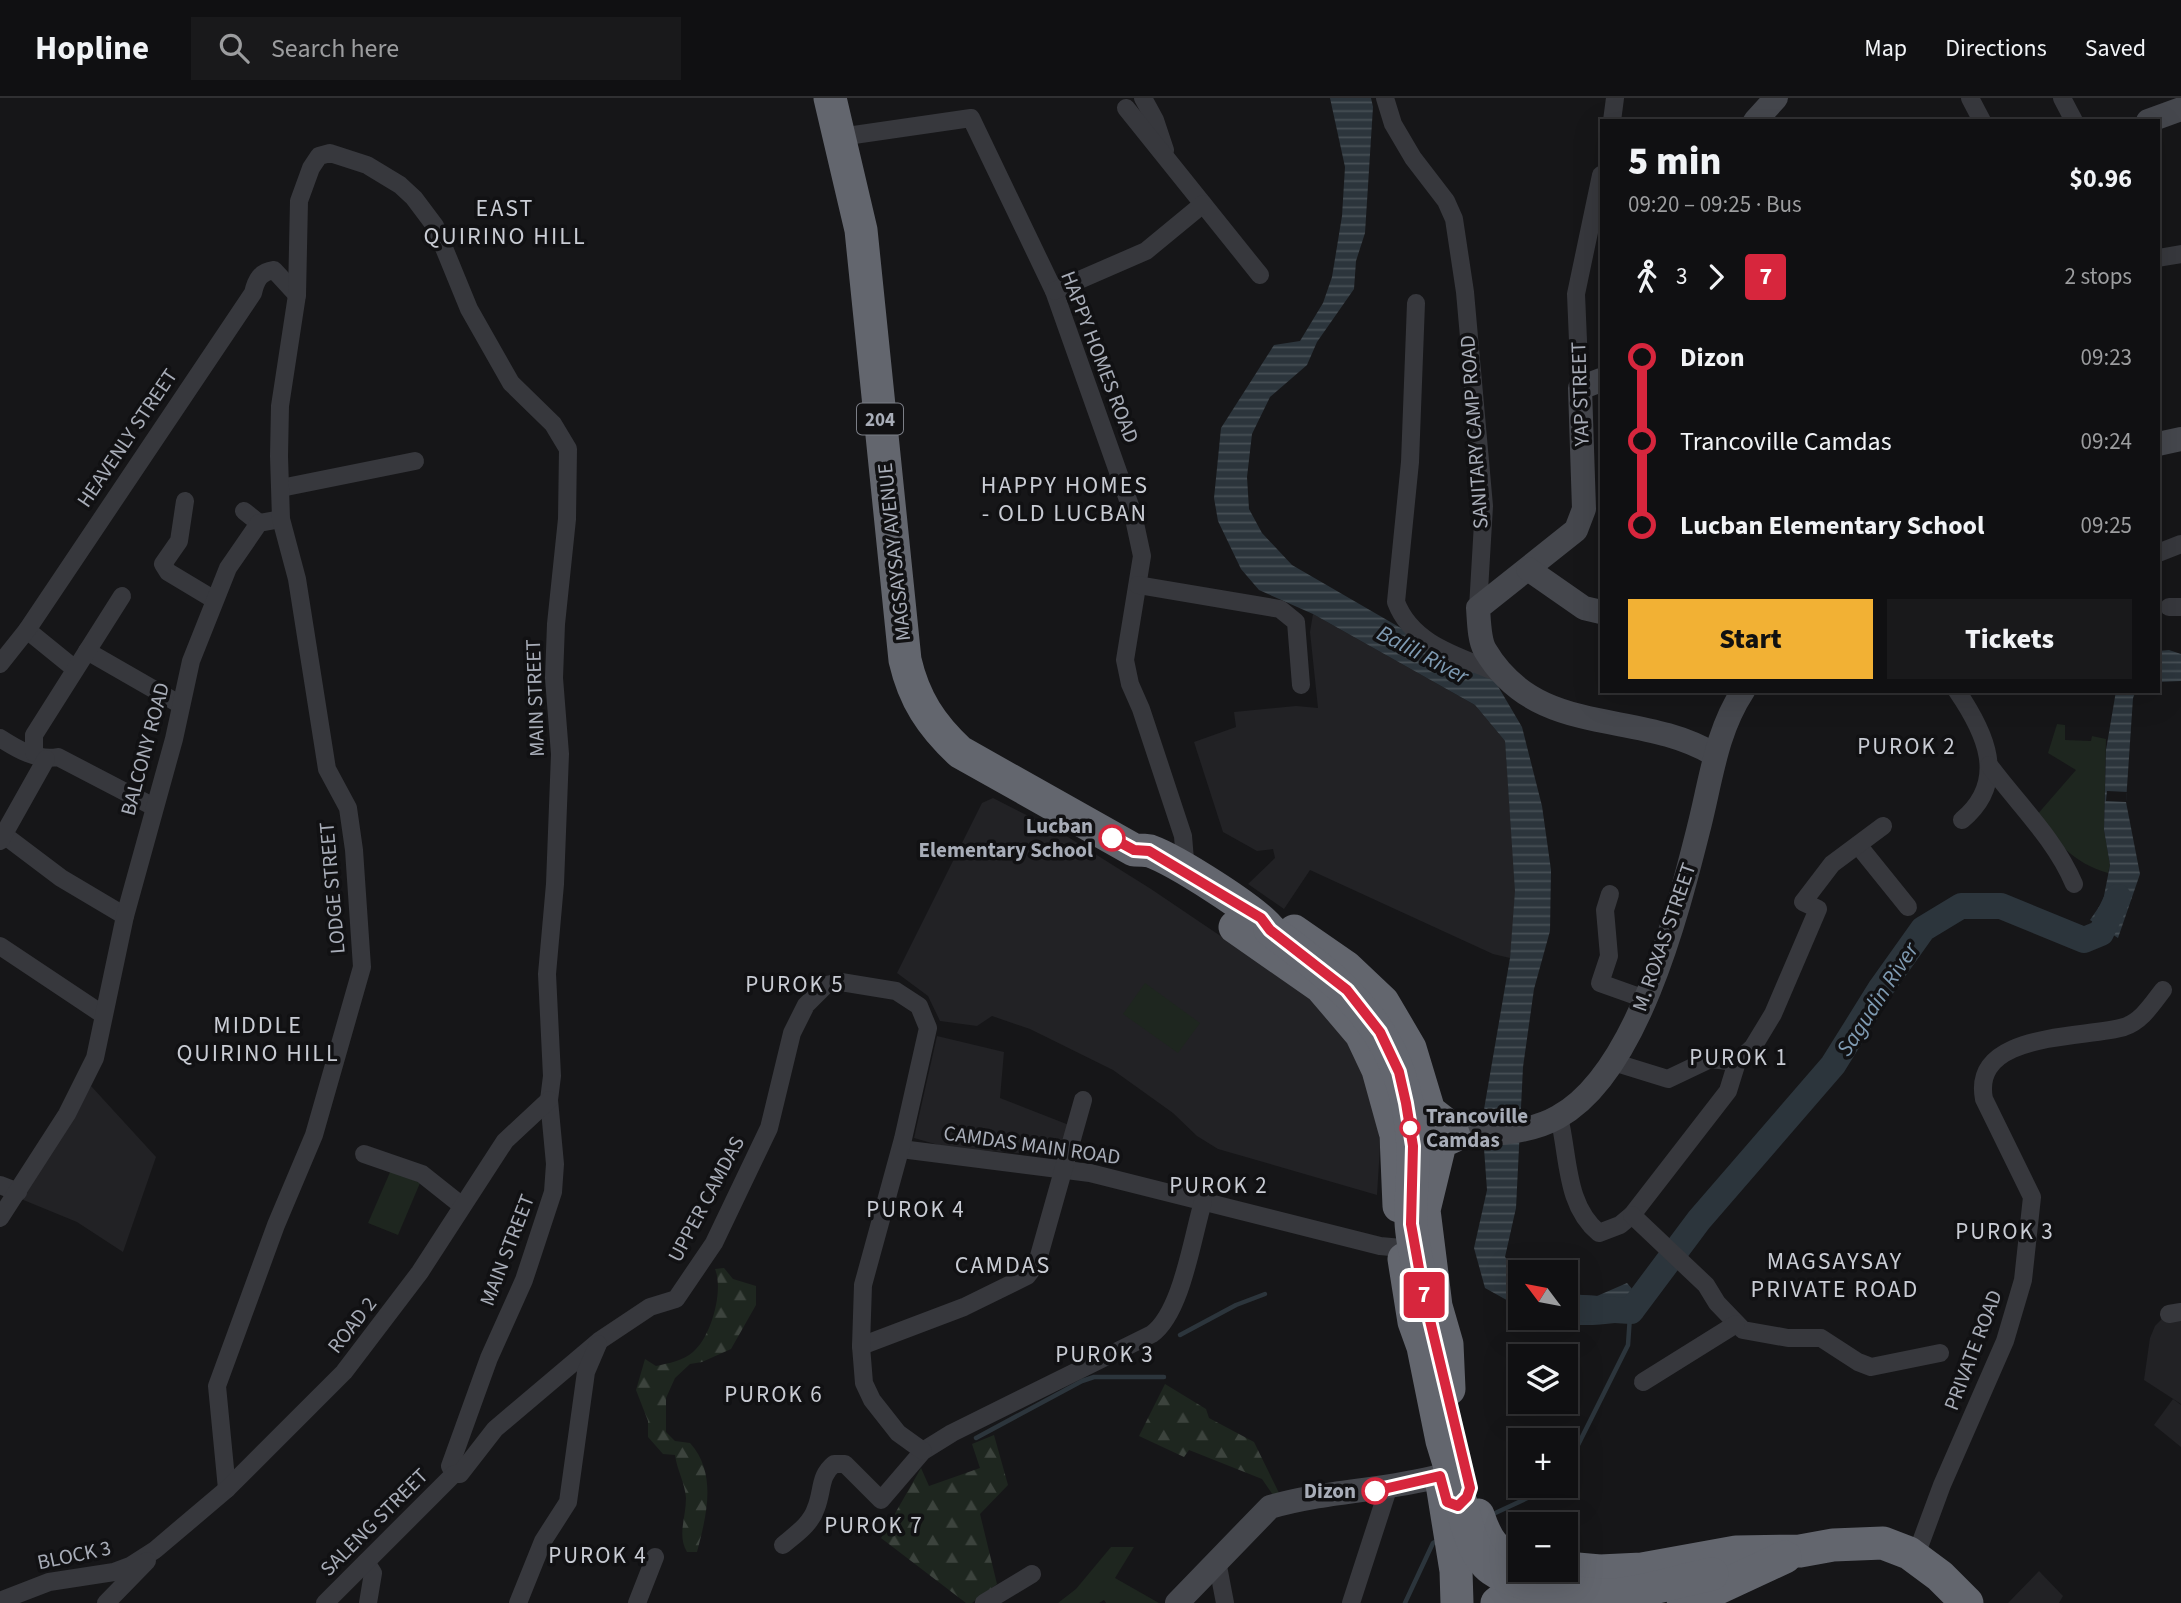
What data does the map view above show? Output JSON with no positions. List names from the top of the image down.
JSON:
{
  "streets": {
    "highway": ["204", "MAGSAYSAY AVENUE"],
    "street": [
      "HAPPY HOMES ROAD",
      "YAP STREET",
      "SANITARY CAMP ROAD",
      "HEAVENLY STREET",
      "MAIN STREET",
      "BALCONY ROAD",
      "LODGE STREET",
      "M. ROXAS STREET",
      "CAMDAS MAIN ROAD",
      "UPPER CAMDAS",
      "ROAD 2",
      "PRIVATE ROAD",
      "SALENG STREET",
      "BLOCK 3"
    ]
  },
  "crossings": [
    ["HAPPY HOMES ROAD", "MAGSAYSAY AVENUE"],
    ["YAP STREET", "SANITARY CAMP ROAD"],
    ["204", "MAGSAYSAY AVENUE"],
    ["204", "M. ROXAS STREET"],
    ["SANITARY CAMP ROAD", "M. ROXAS STREET"],
    ["HEAVENLY STREET", "MAIN STREET"],
    ["MAGSAYSAY AVENUE", "M. ROXAS STREET"],
    ["MAGSAYSAY AVENUE", "CAMDAS MAIN ROAD"],
    ["MAGSAYSAY AVENUE", "PRIVATE ROAD"],
    ["MAIN STREET", "UPPER CAMDAS"],
    ["MAIN STREET", "ROAD 2"],
    ["MAIN STREET", "SALENG STREET"],
    ["LODGE STREET", "ROAD 2"],
    ["CAMDAS MAIN ROAD", "UPPER CAMDAS"],
    ["UPPER CAMDAS", "SALENG STREET"],
    ["ROAD 2", "BLOCK 3"]
  ],
  "districts": [
    "EAST QUIRINO HILL",
    "HAPPY HOMES - OLD LUCBAN",
    "PUROK 2",
    "PUROK 5",
    "MIDDLE QUIRINO HILL",
    "PUROK 1",
    "PUROK 2",
    "PUROK 4",
    "PUROK 3",
    "MAGSAYSAY PRIVATE ROAD",
    "CAMDAS",
    "PUROK 3",
    "PUROK 6",
    "PUROK 7",
    "PUROK 4"
  ],
  "water": ["Balili River", "Sagudin River"],
  "places": ["Lucban Elementary School", "Trancoville Camdas", "Dizon"],
  "lines": ["bus line 7"],
  "north": "top left",
  "page": {
    "header": "Hopline",
    "search": "Search here",
    "nav": ["Map", "Directions", "Saved"],
    "on_map": "7",
    "heading": ["5 min", "09:20 – 09:25 · Bus", "$0.96"],
    "legs": ["3", "7", "2 stops"],
    "list": [
      {
        "name": "Dizon",
        "value": "09:23"
      },
      {
        "name": "Trancoville Camdas",
        "value": "09:24"
      },
      {
        "name": "Lucban Elementary School",
        "value": "09:25"
      }
    ],
    "buttons": ["Start", "Tickets"],
    "map_buttons": ["+", "−"]
  }
}
